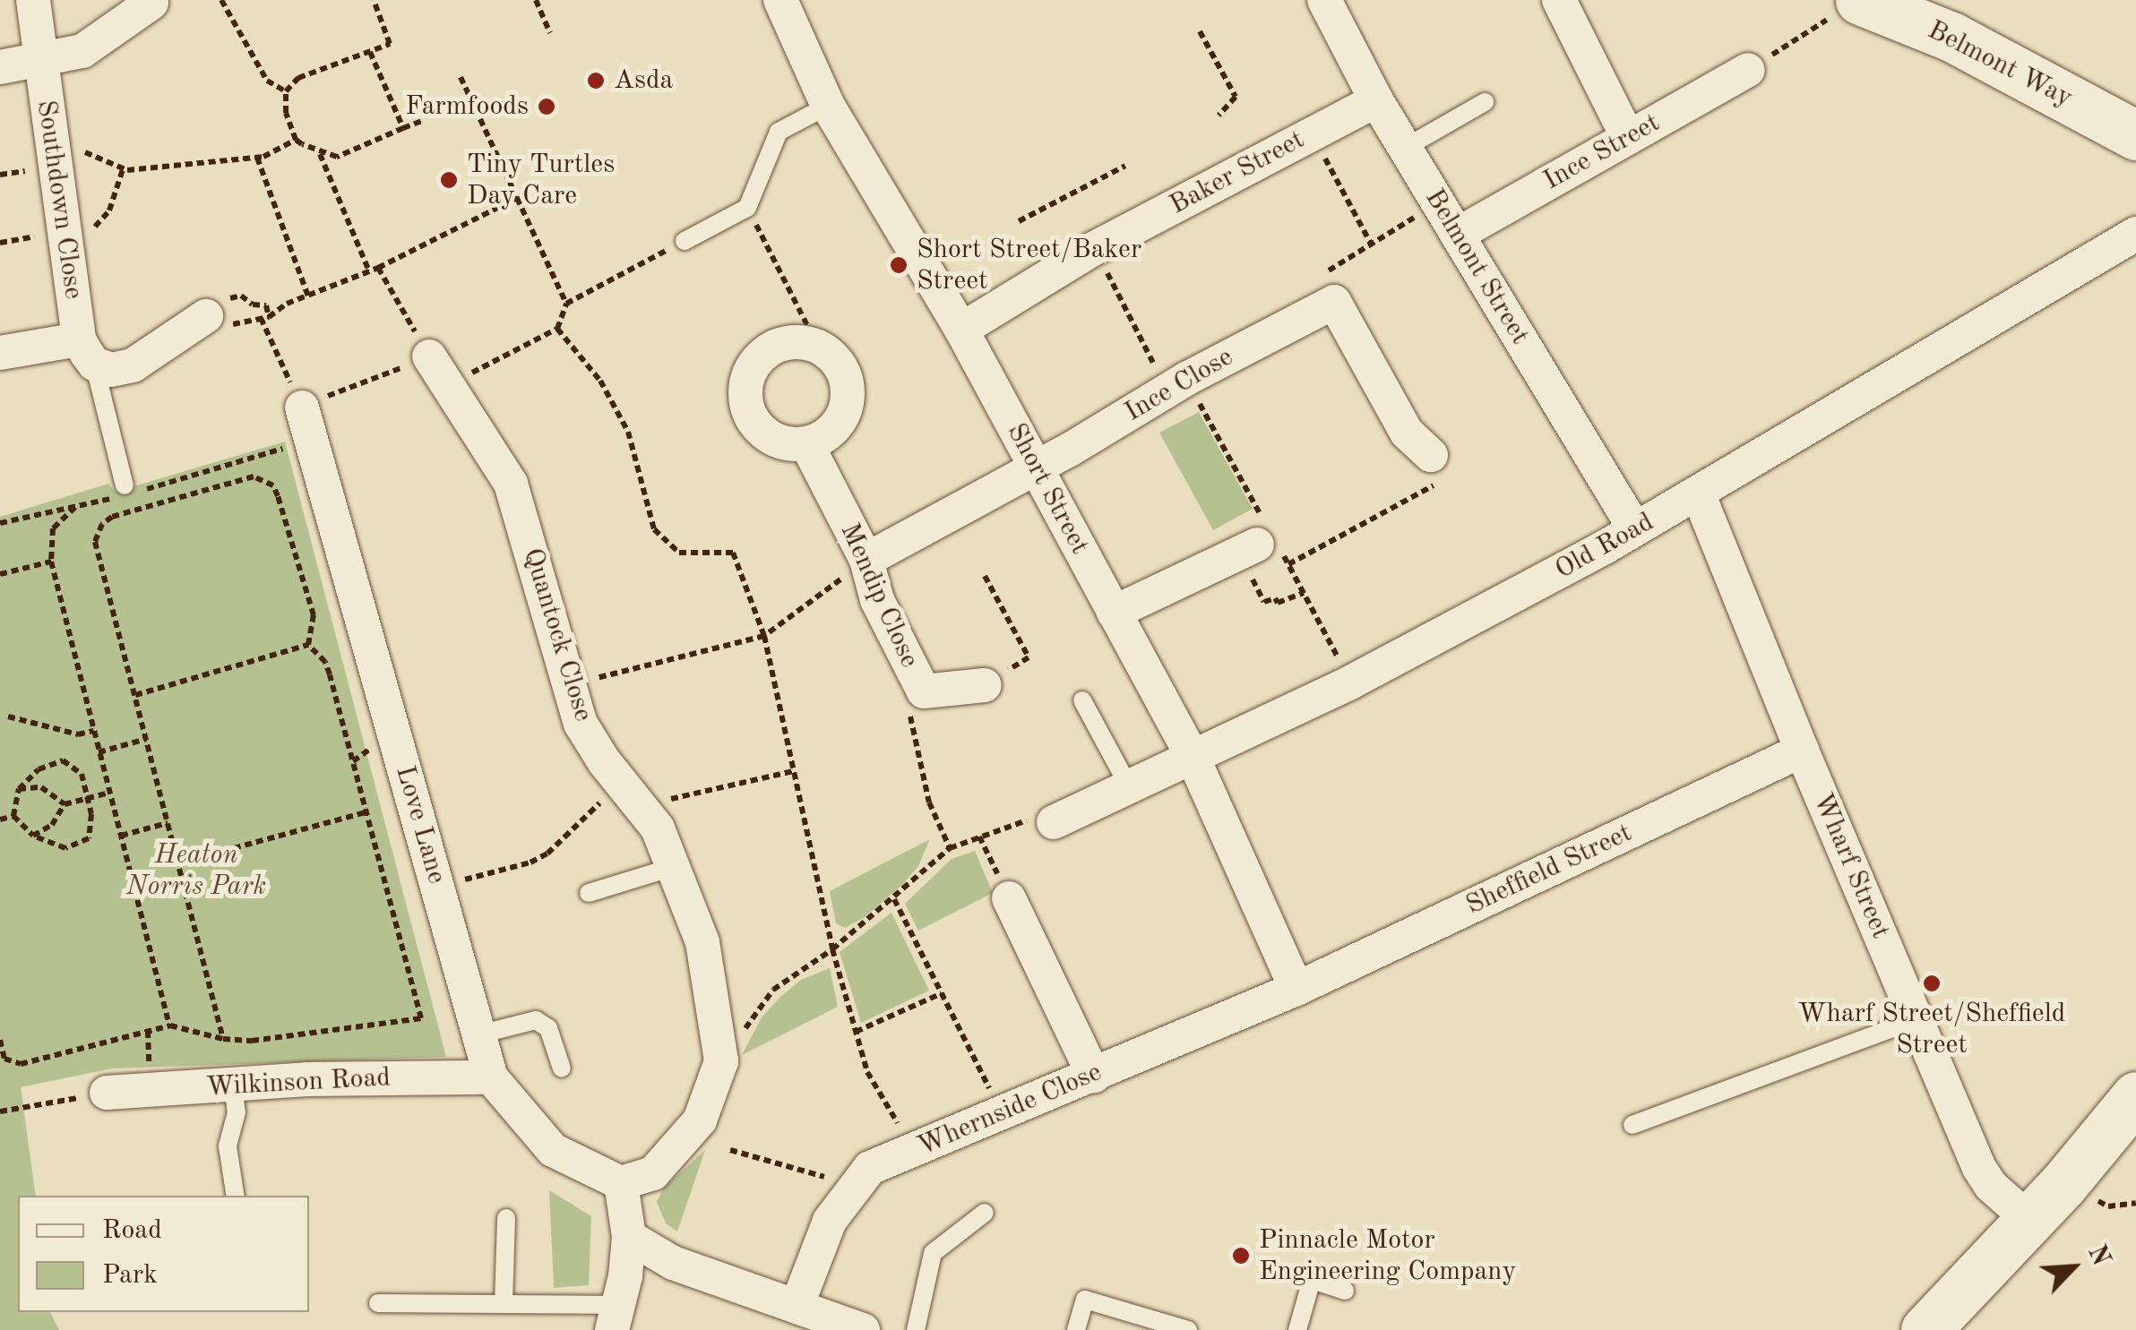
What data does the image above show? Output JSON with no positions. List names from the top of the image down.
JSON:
{
  "streets": {
    "main road": ["Belmont Way"],
    "street": [
      "Ince Street",
      "Baker Street",
      "Southdown Close",
      "Belmont Street",
      "Ince Close",
      "Short Street",
      "Old Road",
      "Mendip Close",
      "Quantock Close",
      "Love Lane",
      "Wharf Street",
      "Sheffield Street",
      "Wilkinson Road",
      "Whernside Close"
    ]
  },
  "crossings": [
    ["Ince Street", "Belmont Street"],
    ["Baker Street", "Belmont Street"],
    ["Baker Street", "Short Street"],
    ["Belmont Street", "Old Road"],
    ["Ince Close", "Short Street"],
    ["Ince Close", "Mendip Close"],
    ["Short Street", "Old Road"],
    ["Short Street", "Sheffield Street"],
    ["Short Street", "Whernside Close"],
    ["Old Road", "Wharf Street"],
    ["Quantock Close", "Love Lane"],
    ["Love Lane", "Wilkinson Road"],
    ["Wharf Street", "Sheffield Street"],
    ["Sheffield Street", "Whernside Close"]
  ],
  "parks": ["Heaton Norris Park"],
  "places": [
    "Asda",
    "Farmfoods",
    "Tiny Turtles Day Care",
    "Short Street/Baker Street",
    "Wharf Street/Sheffield Street",
    "Pinnacle Motor Engineering Company"
  ],
  "legend": ["Road", "Park"],
  "north": "top right"
}
